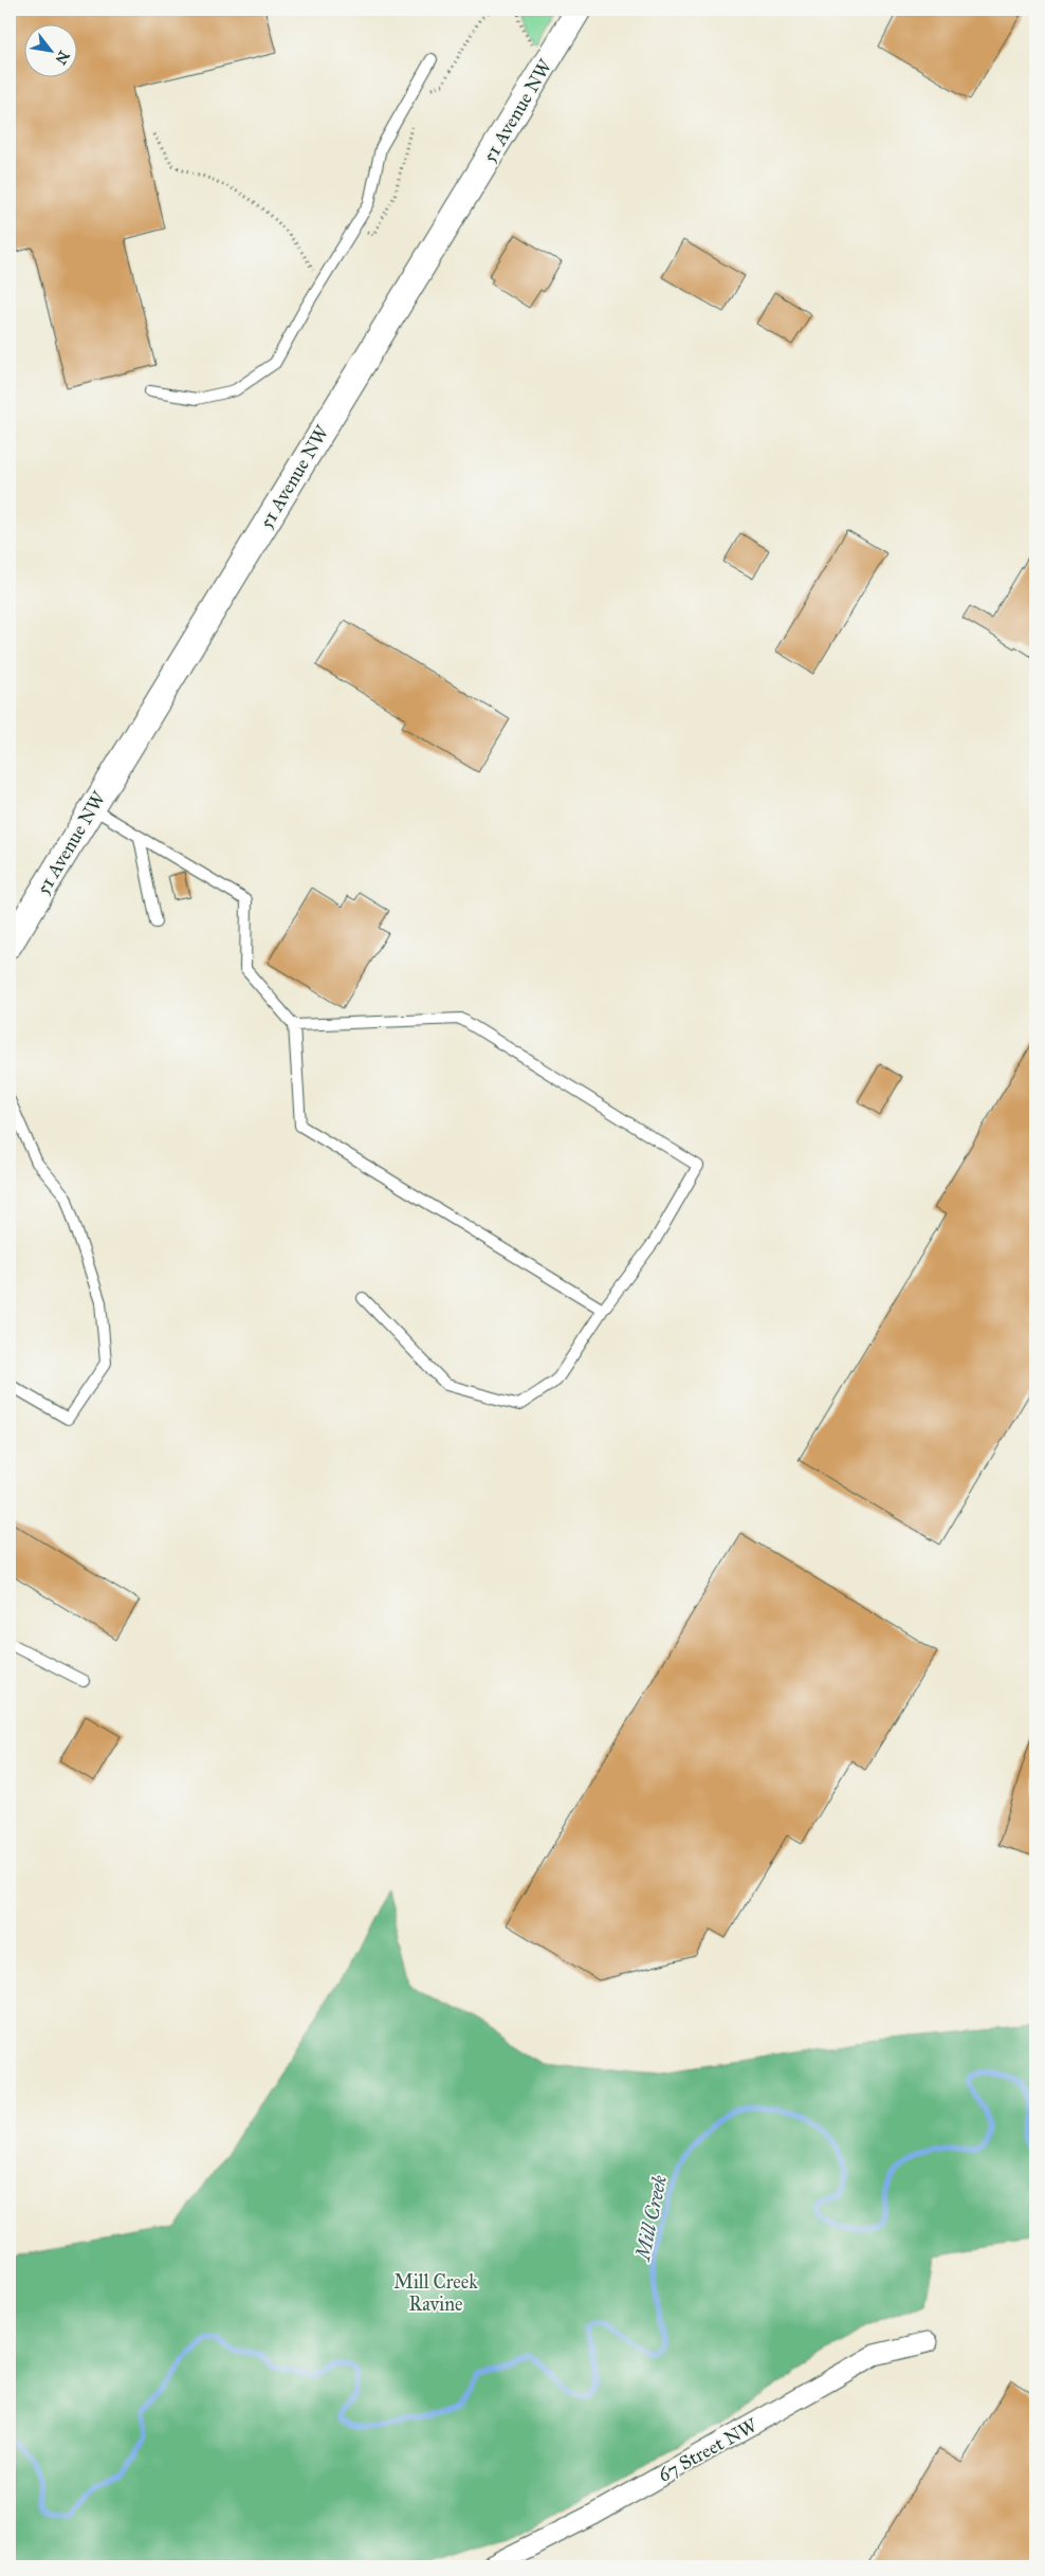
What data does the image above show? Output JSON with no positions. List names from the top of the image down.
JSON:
{
  "streets": {
    "street": ["51 Avenue NW", "67 Street NW"]
  },
  "water": ["Mill Creek"],
  "parks": ["Mill Creek Ravine"],
  "north": "bottom right"
}
